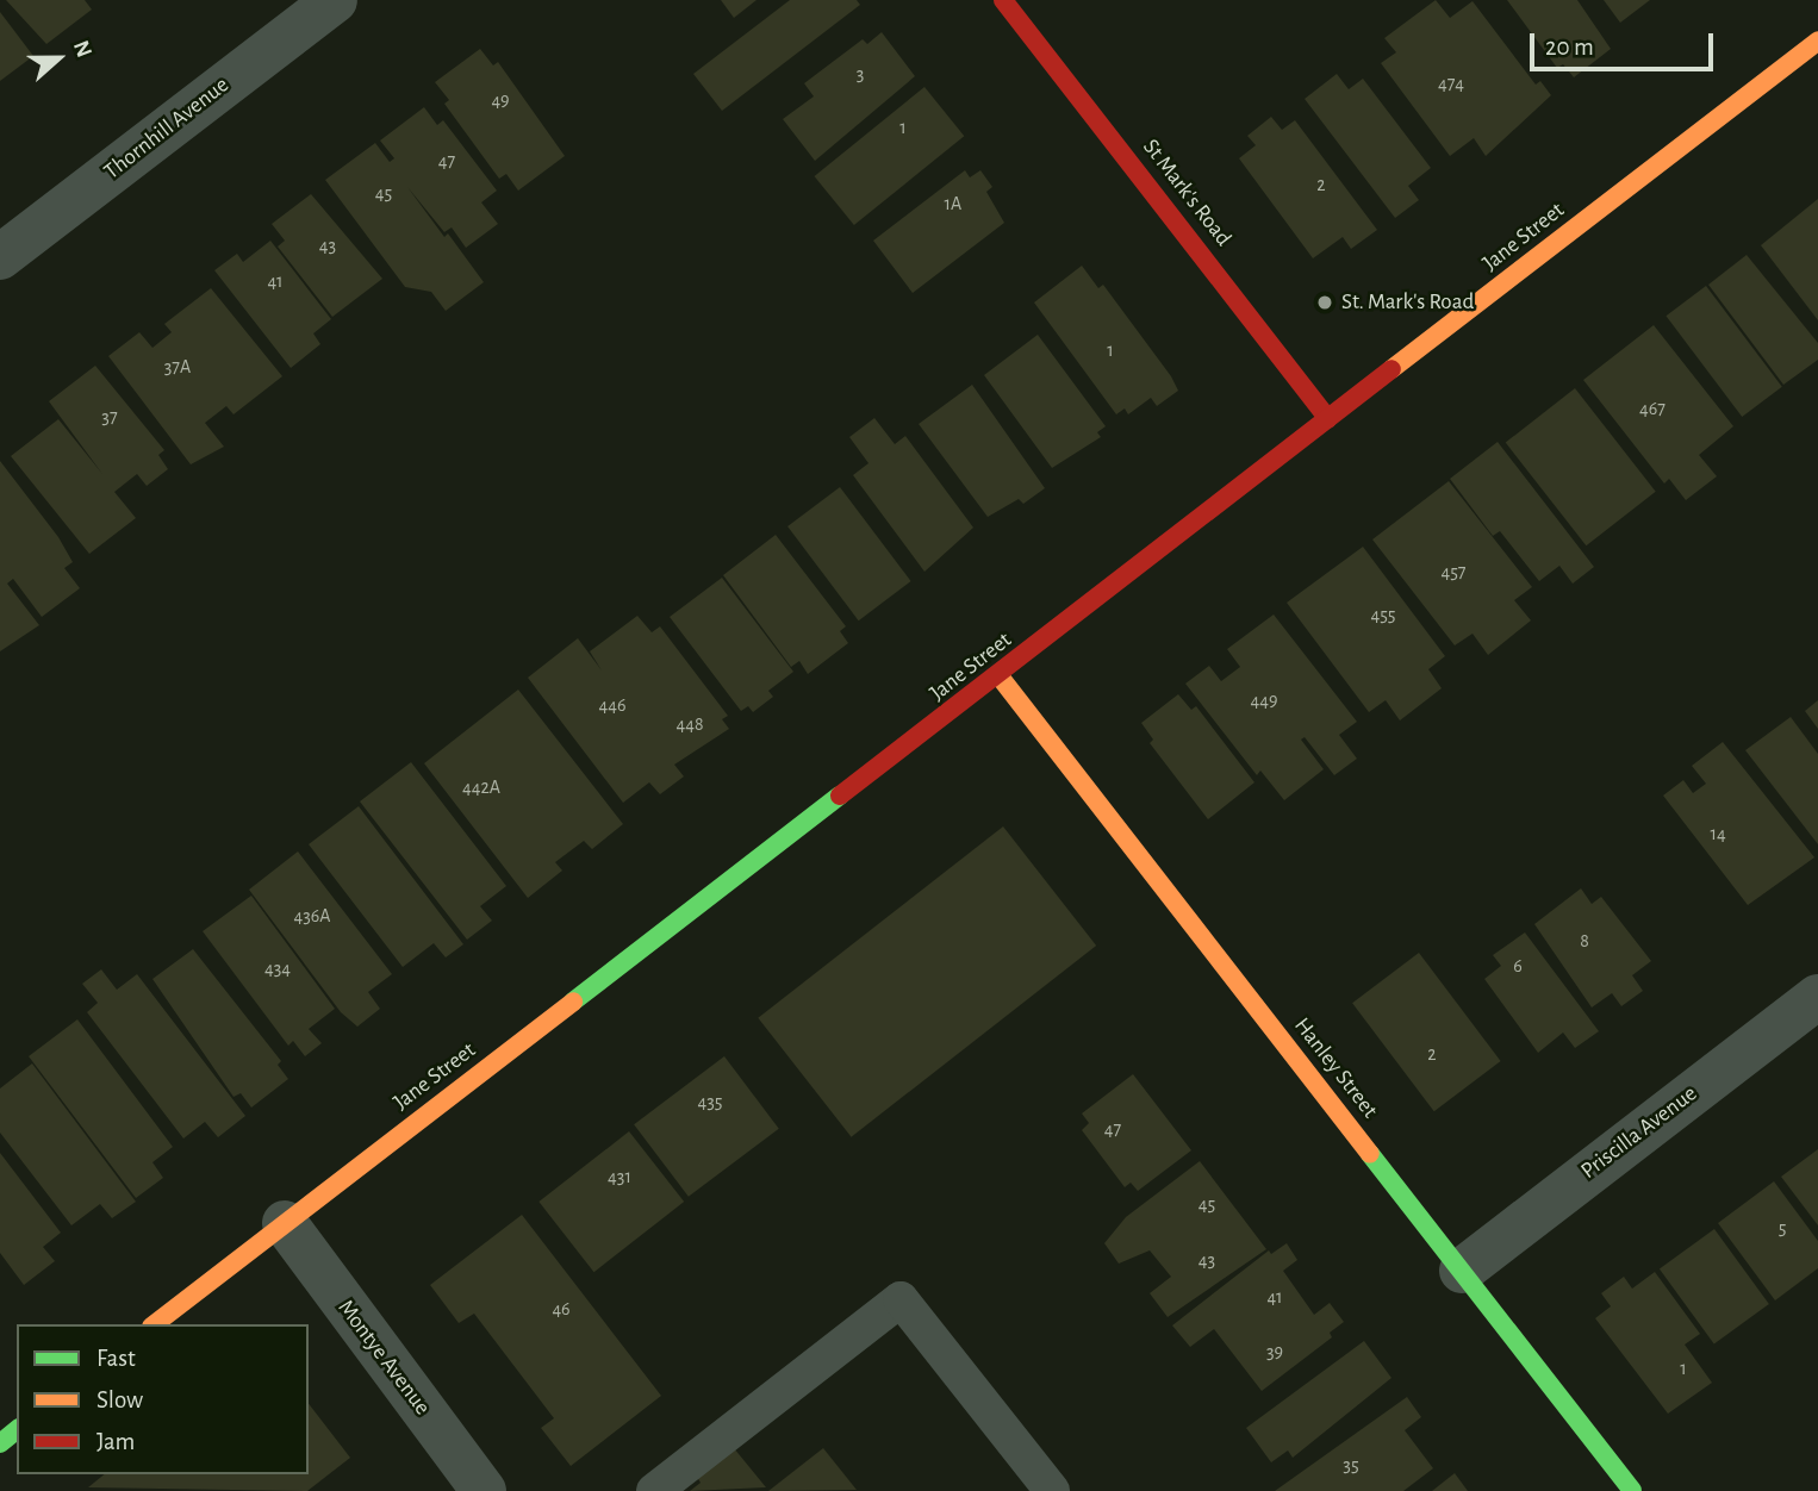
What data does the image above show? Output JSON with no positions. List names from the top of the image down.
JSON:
{
  "streets": {
    "main road": ["St Mark's Road", "Jane Street", "Hanley Street"],
    "street": ["Thornhill Avenue", "Priscilla Avenue", "Montye Avenue"]
  },
  "crossings": [
    ["St Mark's Road", "Jane Street"],
    ["Jane Street", "Hanley Street"],
    ["Jane Street", "Montye Avenue"],
    ["Hanley Street", "Priscilla Avenue"]
  ],
  "places": ["St. Mark's Road"],
  "house_numbers": [
    "3",
    "474",
    "49",
    "1",
    "47",
    "2",
    "45",
    "1A",
    "43",
    "41",
    "1",
    "37A",
    "467",
    "37",
    "457",
    "455",
    "449",
    "446",
    "448",
    "442A",
    "14",
    "436A",
    "8",
    "6",
    "434",
    "2",
    "435",
    "47",
    "431",
    "45",
    "5",
    "43",
    "41",
    "46",
    "39",
    "1",
    "35"
  ],
  "legend": ["Fast", "Slow", "Jam"],
  "scale_bar": "20 m",
  "north": "right"
}
